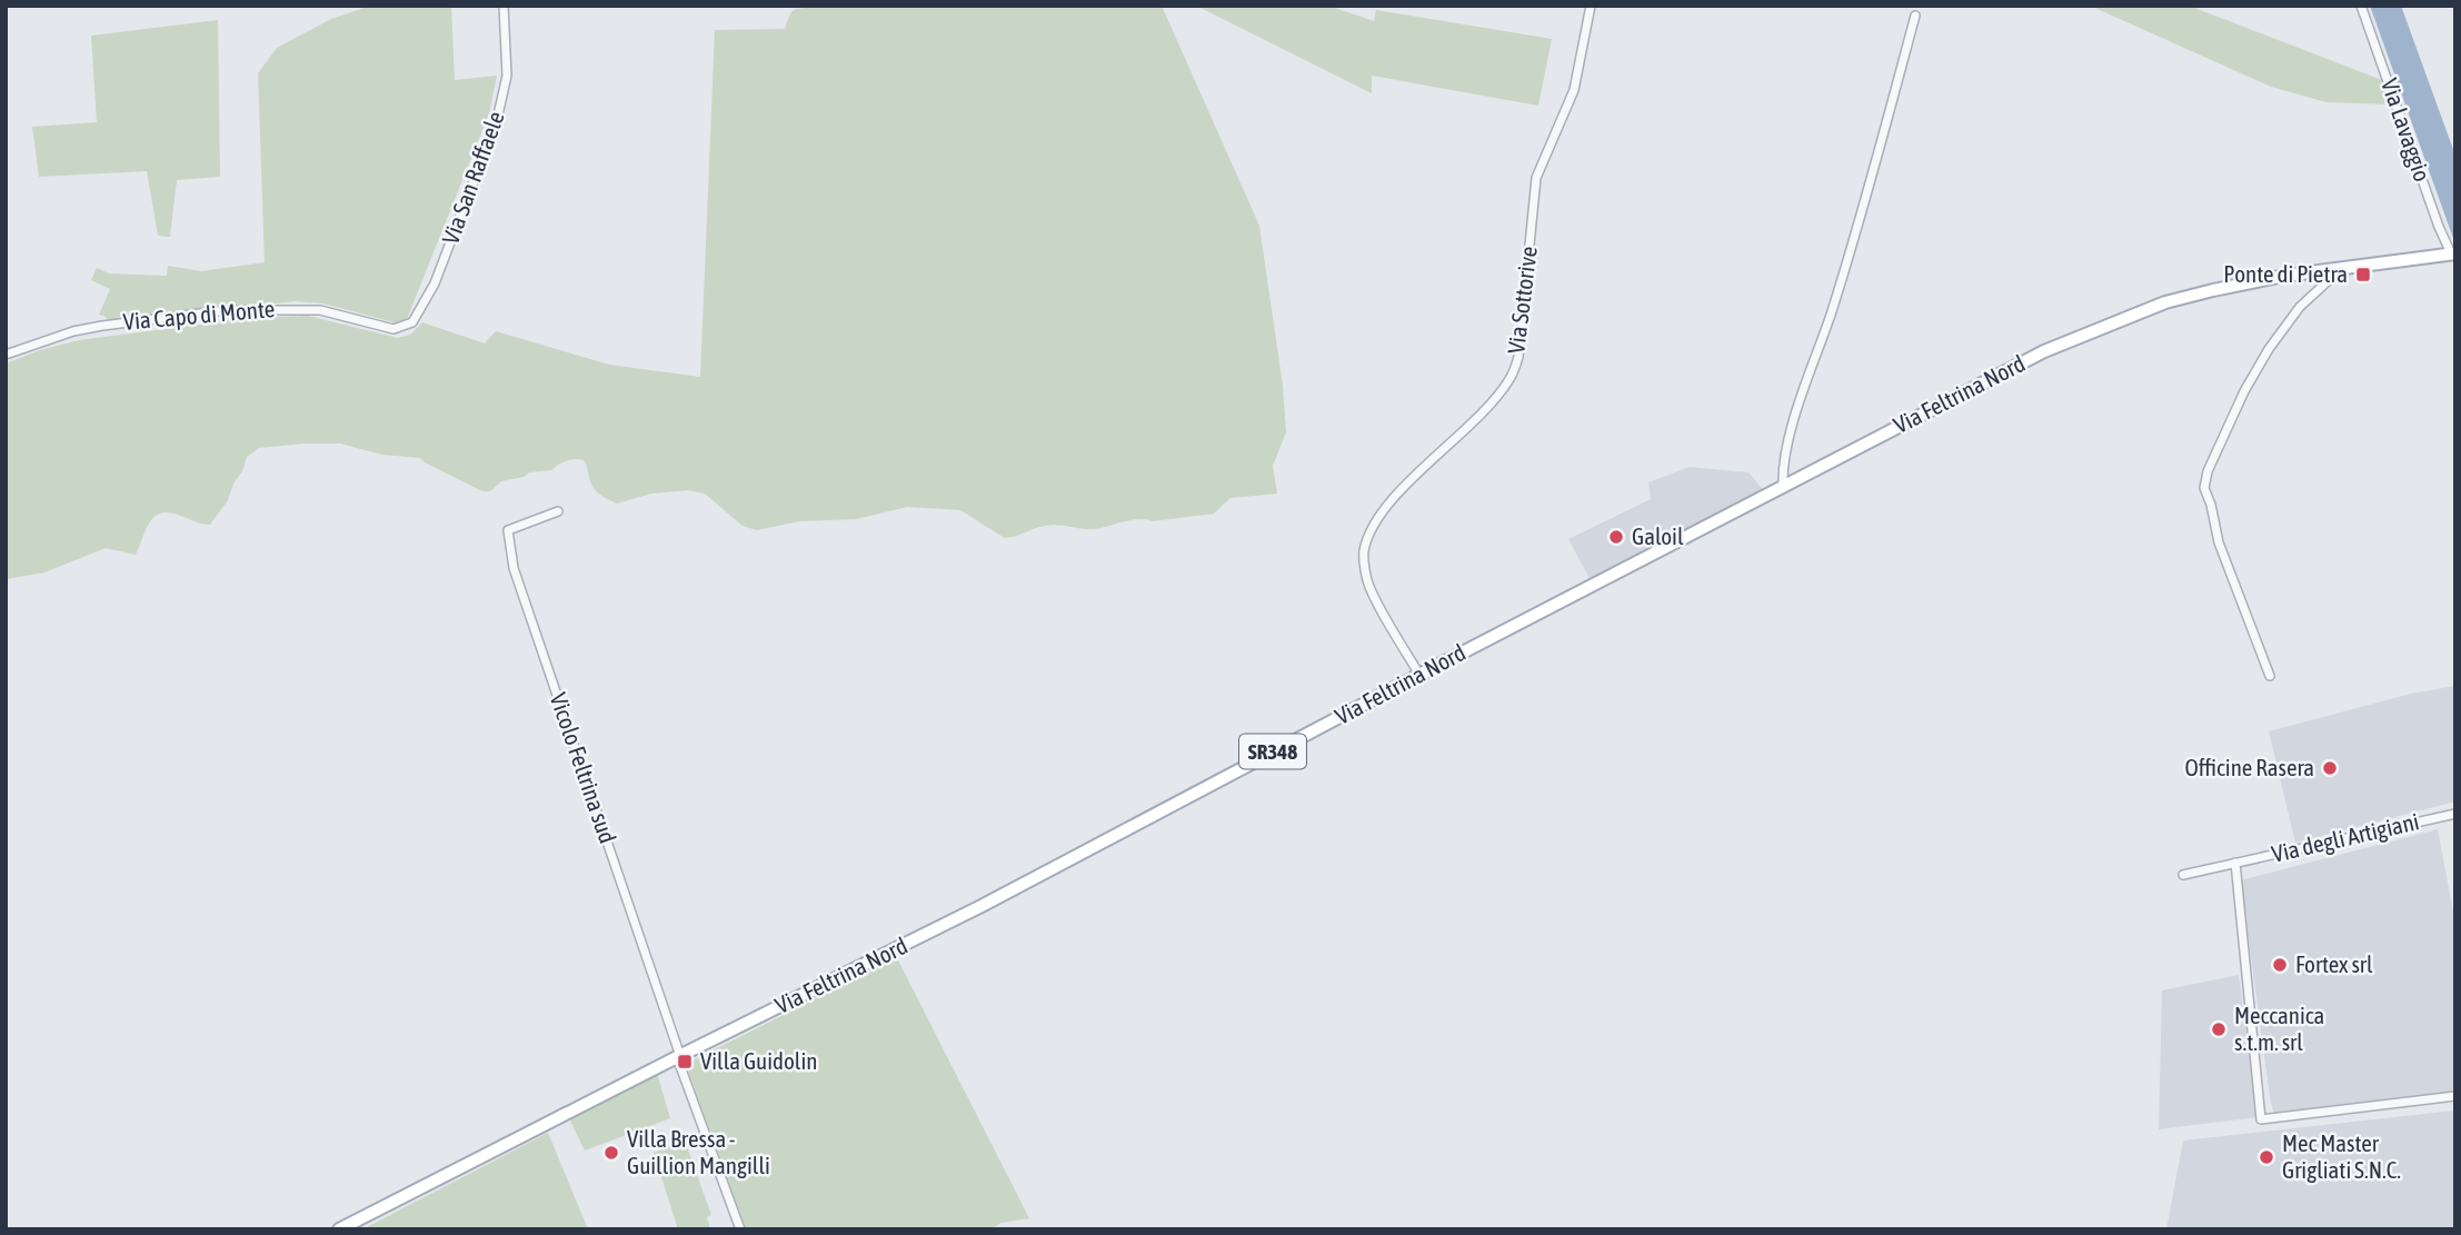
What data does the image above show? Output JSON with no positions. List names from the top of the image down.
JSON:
{
  "streets": {
    "main road": ["Via Feltrina Nord", "SR348"],
    "street": [
      "Via Lavaggio",
      "Via San Raffaele",
      "Via Sottorive",
      "Via Capo di Monte",
      "Vicolo Feltrina sud",
      "Via degli Artigiani"
    ]
  },
  "crossings": [
    ["Via Lavaggio", "Via Feltrina Nord"],
    ["Via San Raffaele", "Via Capo di Monte"],
    ["Via Sottorive", "Via Feltrina Nord"],
    ["Via Feltrina Nord", "Vicolo Feltrina sud"]
  ],
  "places": {
    "transit": ["Ponte di Pietra", "Villa Guidolin"],
    "other": [
      "Galoil",
      "Officine Rasera",
      "Fortex srl",
      "Meccanica s.t.m. srl",
      "Villa Bressa - Guillion Mangilli",
      "Mec Master Grigliati S.N.C."
    ]
  }
}
